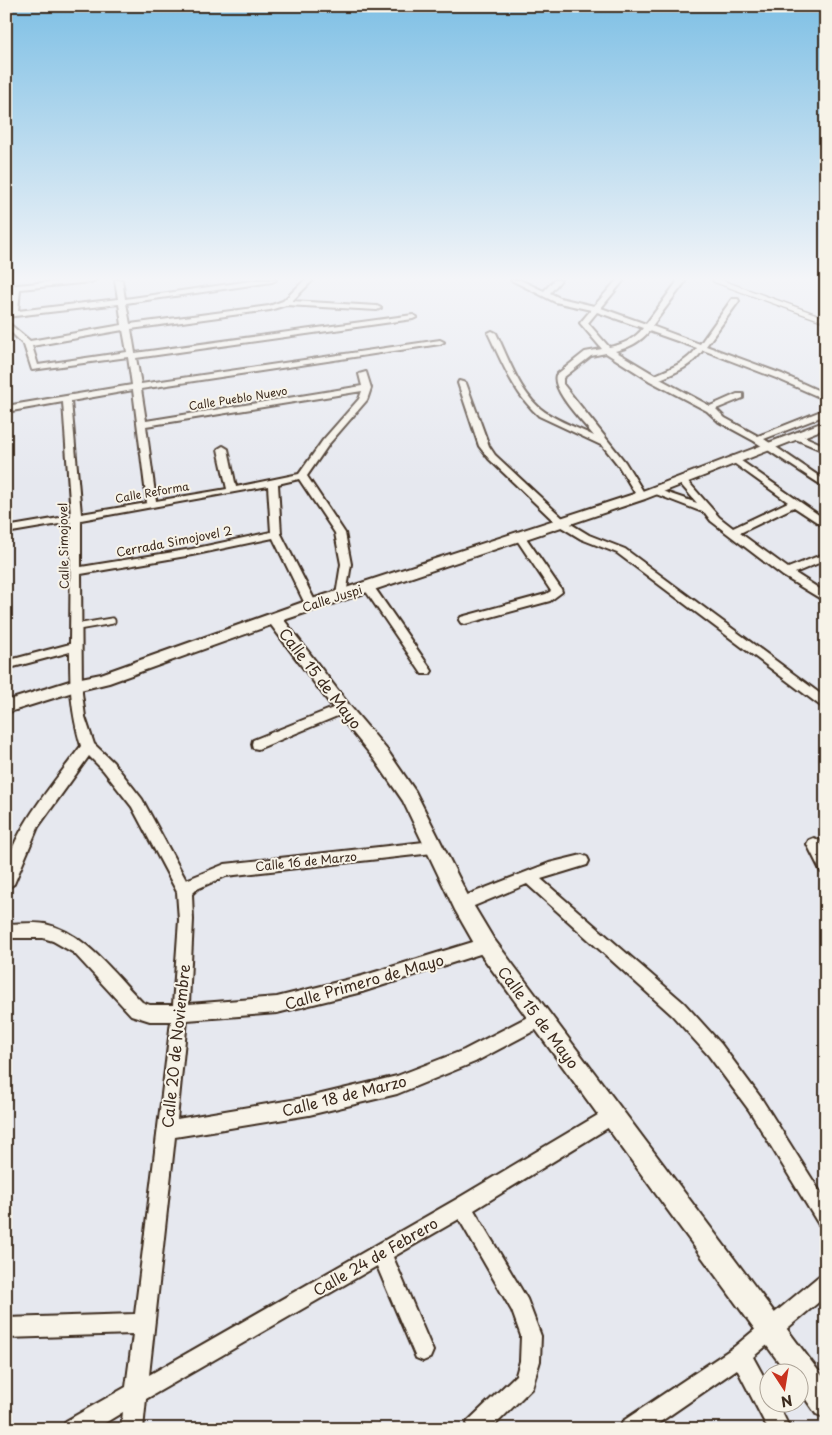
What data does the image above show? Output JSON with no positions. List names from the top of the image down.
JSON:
{
  "streets": {
    "street": [
      "Calle Pueblo Nuevo",
      "Calle Reforma",
      "Cerrada Simojovel 2",
      "Calle Simojovel",
      "Calle Juspi",
      "Calle 15 de Mayo",
      "Calle 16 de Marzo",
      "Calle Primero de Mayo",
      "Calle 20 de Noviembre",
      "Calle 18 de Marzo",
      "Calle 24 de Febrero"
    ]
  },
  "crossings": [
    ["Calle Reforma", "Calle Simojovel"],
    ["Cerrada Simojovel 2", "Calle Simojovel"],
    ["Calle Simojovel", "Calle Juspi"],
    ["Calle Simojovel", "Calle 20 de Noviembre"],
    ["Calle Juspi", "Calle 15 de Mayo"],
    ["Calle Juspi", "Calle 20 de Noviembre"],
    ["Calle 15 de Mayo", "Calle 16 de Marzo"],
    ["Calle 15 de Mayo", "Calle Primero de Mayo"],
    ["Calle 15 de Mayo", "Calle 18 de Marzo"],
    ["Calle 15 de Mayo", "Calle 24 de Febrero"],
    ["Calle 16 de Marzo", "Calle 20 de Noviembre"],
    ["Calle Primero de Mayo", "Calle 20 de Noviembre"],
    ["Calle 20 de Noviembre", "Calle 18 de Marzo"],
    ["Calle 20 de Noviembre", "Calle 24 de Febrero"]
  ],
  "north": "bottom"
}
